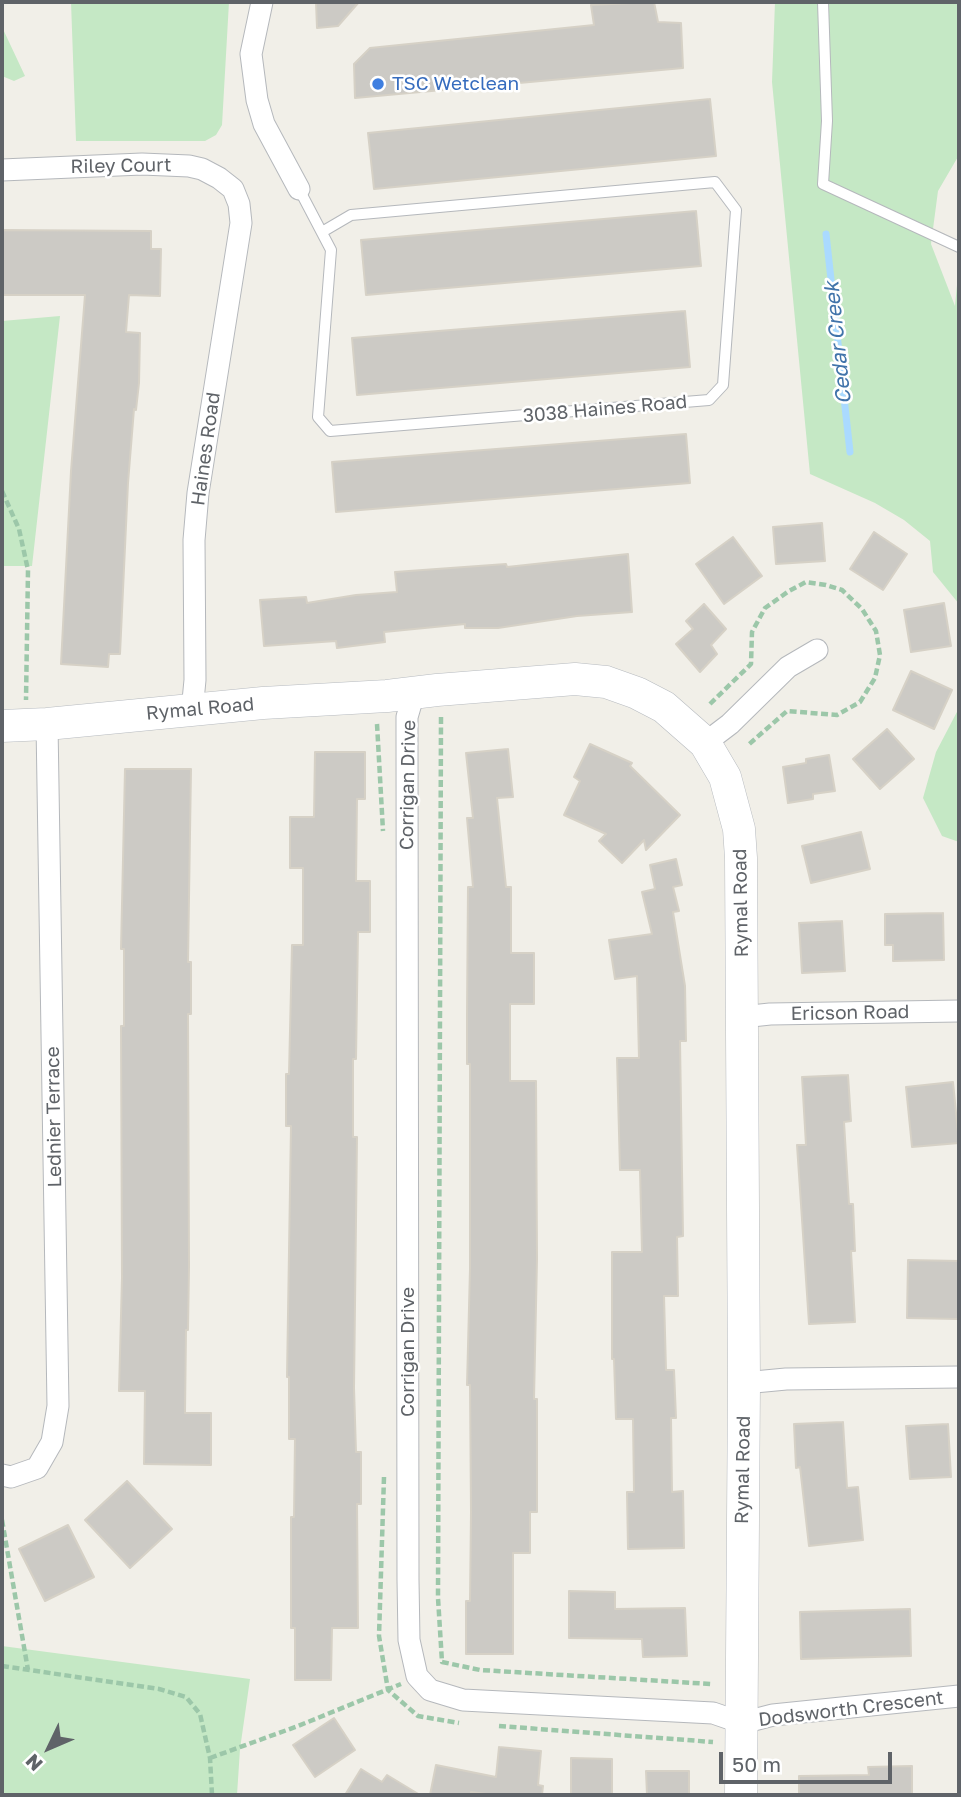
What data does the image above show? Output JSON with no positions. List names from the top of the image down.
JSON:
{
  "streets": {
    "street": [
      "Riley Court",
      "Haines Road",
      "Rymal Road",
      "Corrigan Drive",
      "Ericson Road",
      "Lednier Terrace",
      "Dodsworth Crescent"
    ],
    "lane": ["3038 Haines Road"]
  },
  "crossings": [
    ["Riley Court", "Haines Road"],
    ["Haines Road", "Rymal Road"],
    ["Rymal Road", "Corrigan Drive"],
    ["Rymal Road", "Ericson Road"],
    ["Rymal Road", "Lednier Terrace"],
    ["Rymal Road", "Dodsworth Crescent"]
  ],
  "water": ["Cedar Creek"],
  "places": ["TSC Wetclean"],
  "scale_bar": "50 m",
  "north": "bottom left"
}
